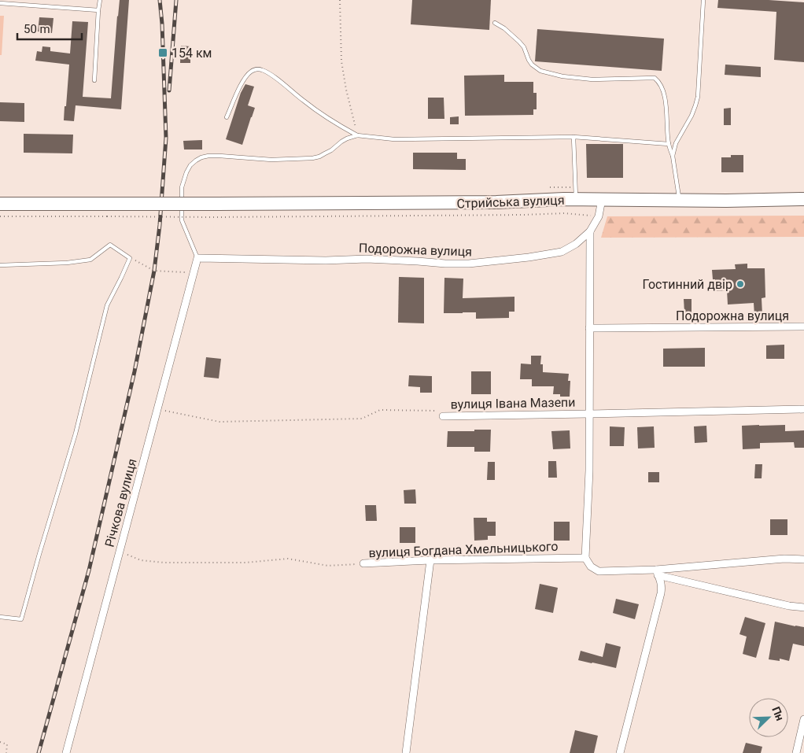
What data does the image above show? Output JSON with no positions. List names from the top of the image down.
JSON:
{
  "streets": {
    "highway": ["Стрийська вулиця"],
    "street": [
      "Подорожна вулиця",
      "вулиця Івана Мазепи",
      "Річкова вулиця",
      "вулиця Богдана Хмельницького"
    ]
  },
  "crossings": [
    ["Стрийська вулиця", "Подорожна вулиця"],
    ["Подорожна вулиця", "Річкова вулиця"],
    ["вулиця Івана Мазепи", "Річкова вулиця"],
    ["Річкова вулиця", "вулиця Богдана Хмельницького"]
  ],
  "places": {
    "transit": ["154 км"],
    "other": ["Гостинний двір"]
  },
  "scale_bar": "50 m",
  "north": "top right"
}
